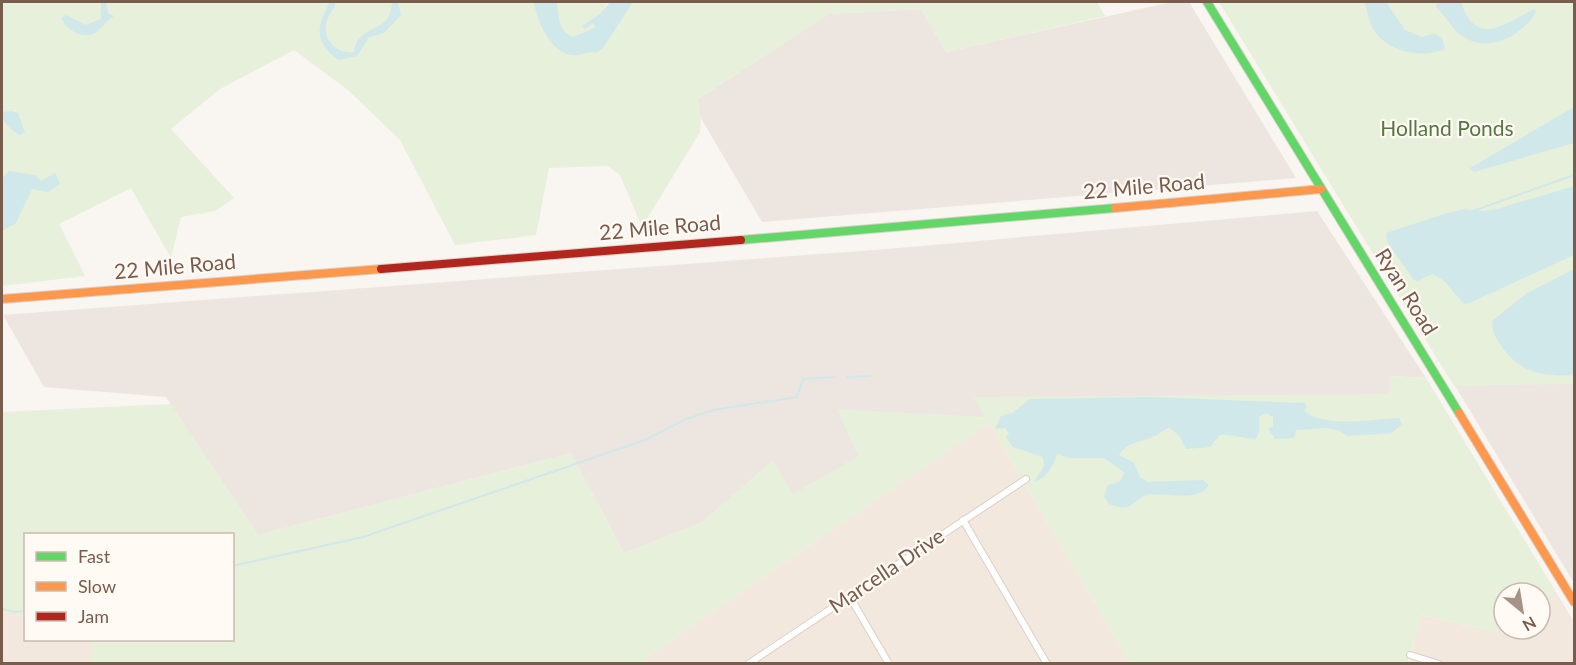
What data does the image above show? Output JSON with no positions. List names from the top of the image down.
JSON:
{
  "streets": {
    "street": ["22 Mile Road", "Ryan Road", "Marcella Drive"]
  },
  "crossings": [
    ["22 Mile Road", "Ryan Road"]
  ],
  "parks": ["Holland Ponds"],
  "legend": ["Fast", "Slow", "Jam"],
  "north": "bottom right"
}
